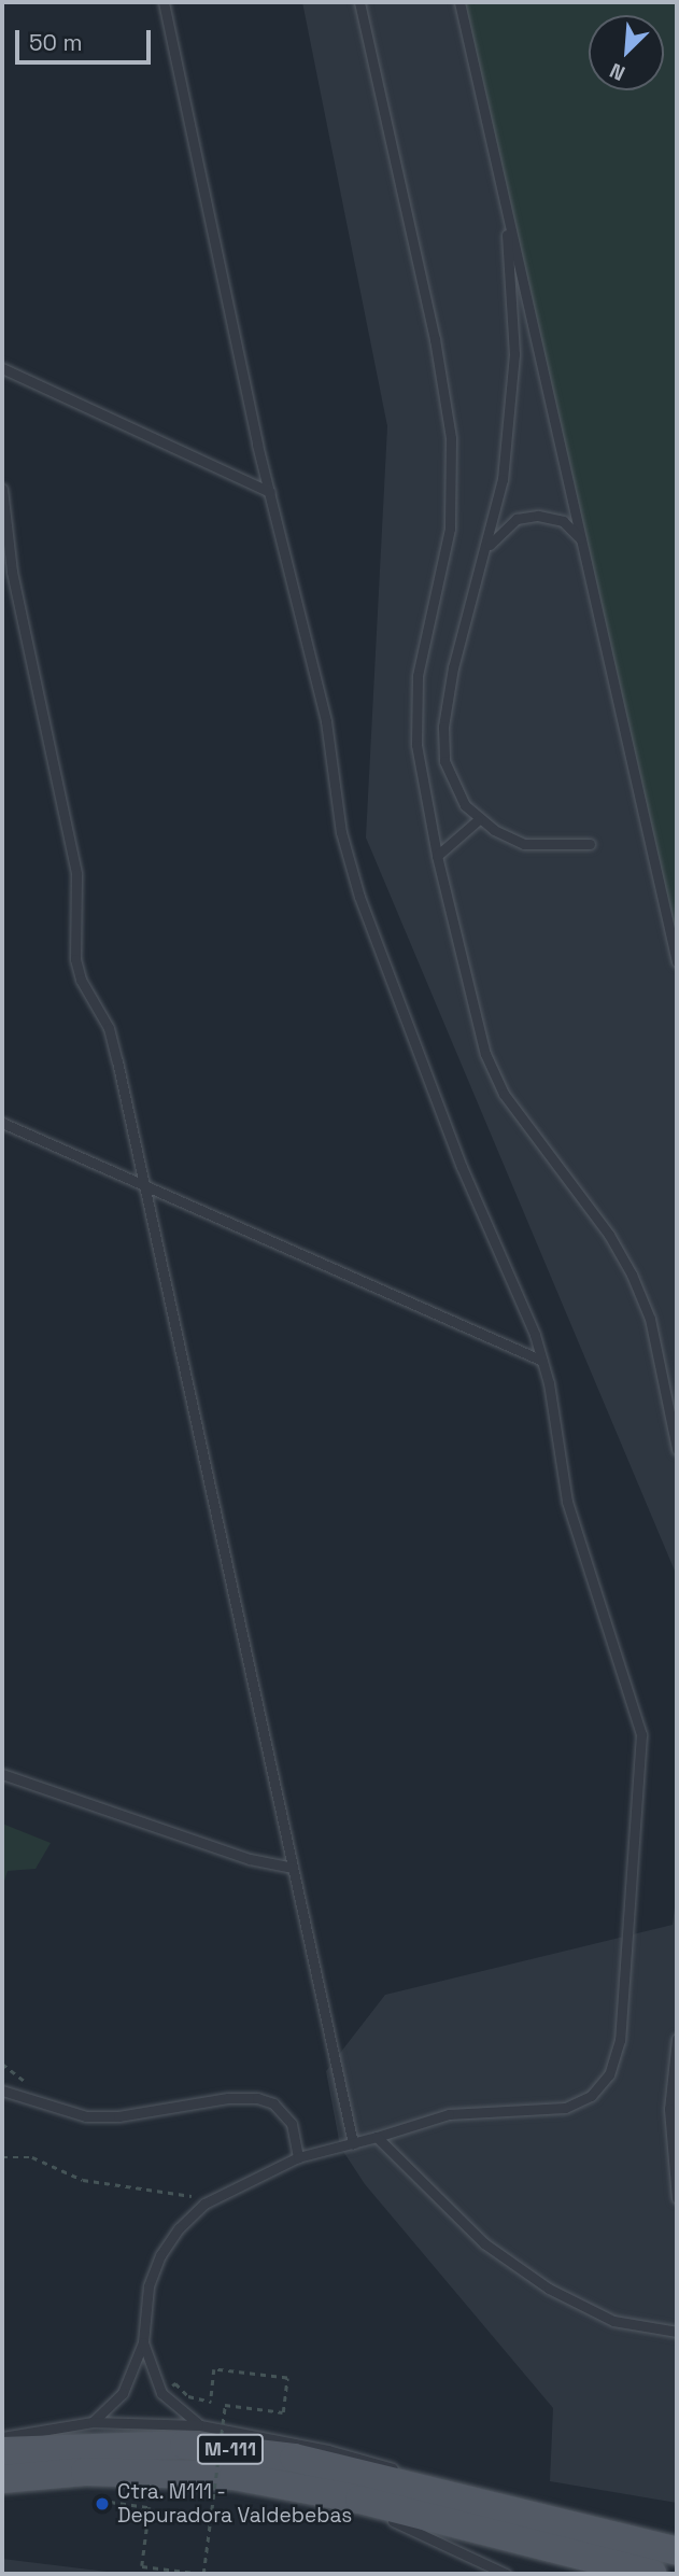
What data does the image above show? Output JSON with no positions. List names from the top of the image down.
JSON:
{
  "streets": {
    "main road": ["M-111"]
  },
  "places": ["Ctra. M111 - Depuradora Valdebebas"],
  "scale_bar": "50 m",
  "north": "bottom left"
}
